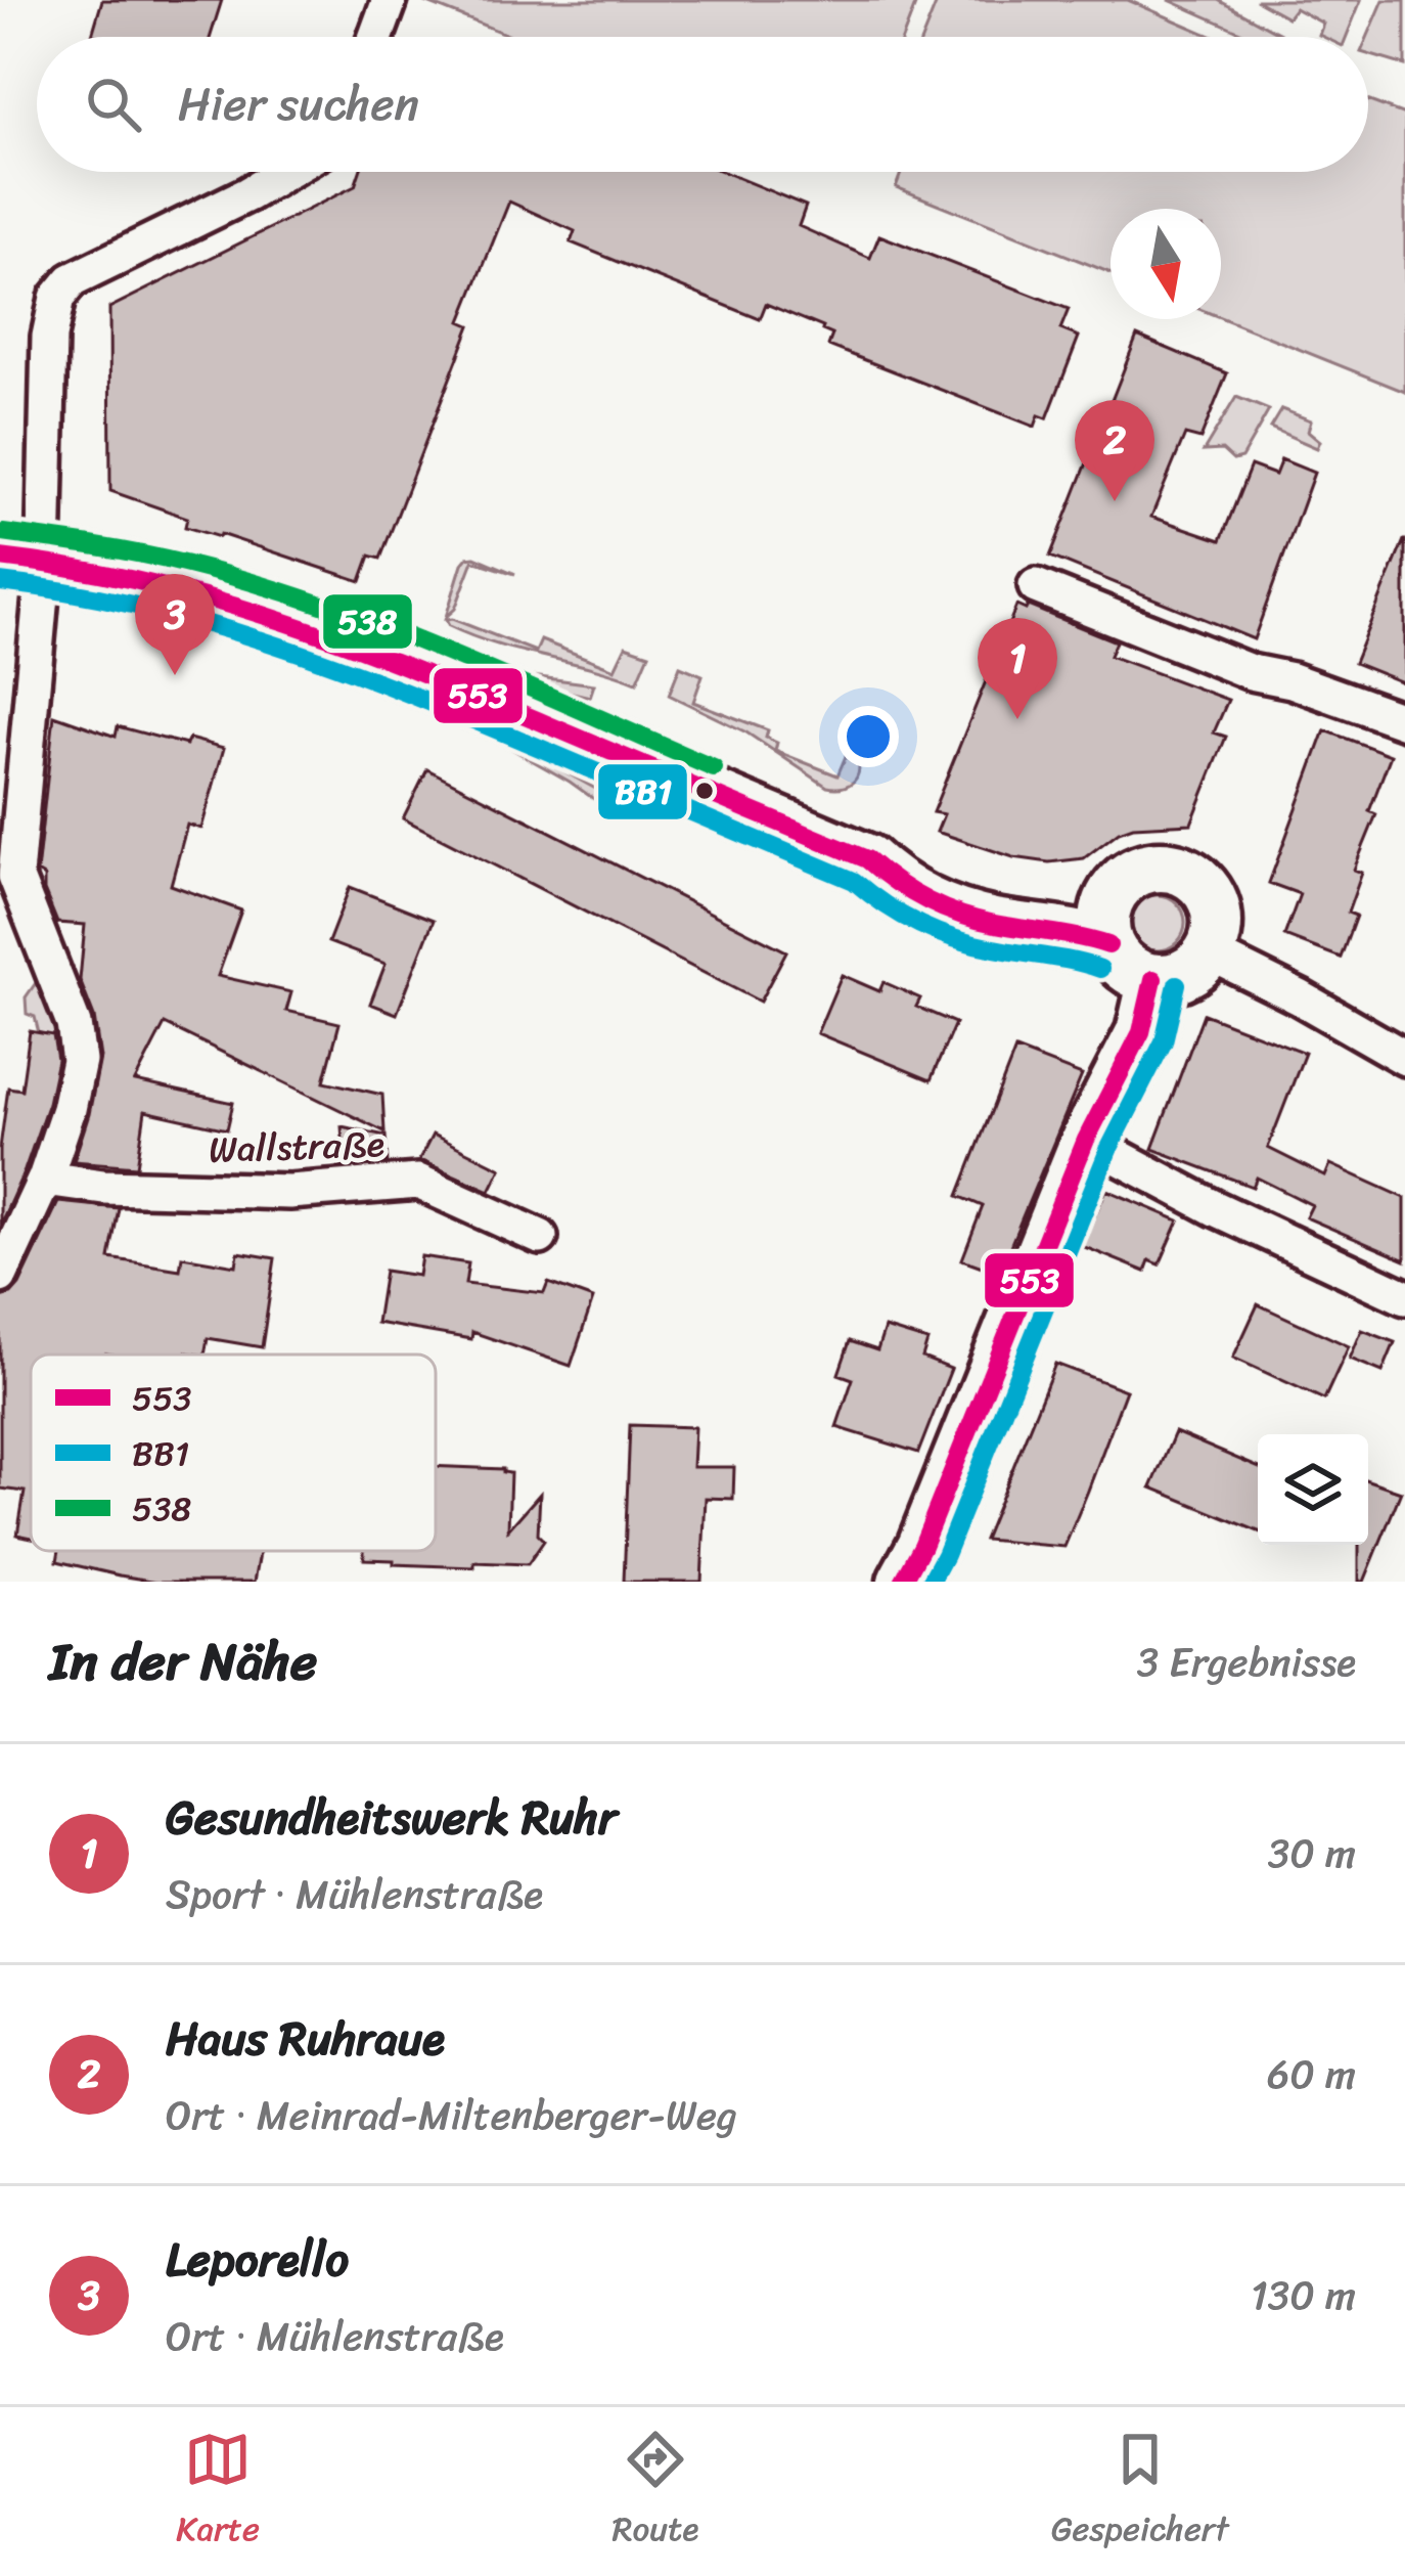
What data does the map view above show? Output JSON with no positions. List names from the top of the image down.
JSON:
{
  "streets": {
    "street": ["Wallstraße"]
  },
  "lines": ["transit line 538", "transit line 553", "transit line BB1"],
  "legend": ["553", "BB1", "538"],
  "north": "bottom",
  "page": {
    "search": "Hier suchen",
    "pins": ["2", "3", "1"],
    "heading": ["In der Nähe", "3 Ergebnisse"],
    "list": [
      {
        "mark": "1",
        "name": "Gesundheitswerk Ruhr",
        "note": "Sport · Mühlenstraße",
        "value": "30 m"
      },
      {
        "mark": "2",
        "name": "Haus Ruhraue",
        "note": "Ort · Meinrad-Miltenberger-Weg",
        "value": "60 m"
      },
      {
        "mark": "3",
        "name": "Leporello",
        "note": "Ort · Mühlenstraße",
        "value": "130 m"
      }
    ],
    "nav": ["Karte", "Route", "Gespeichert"]
  }
}
